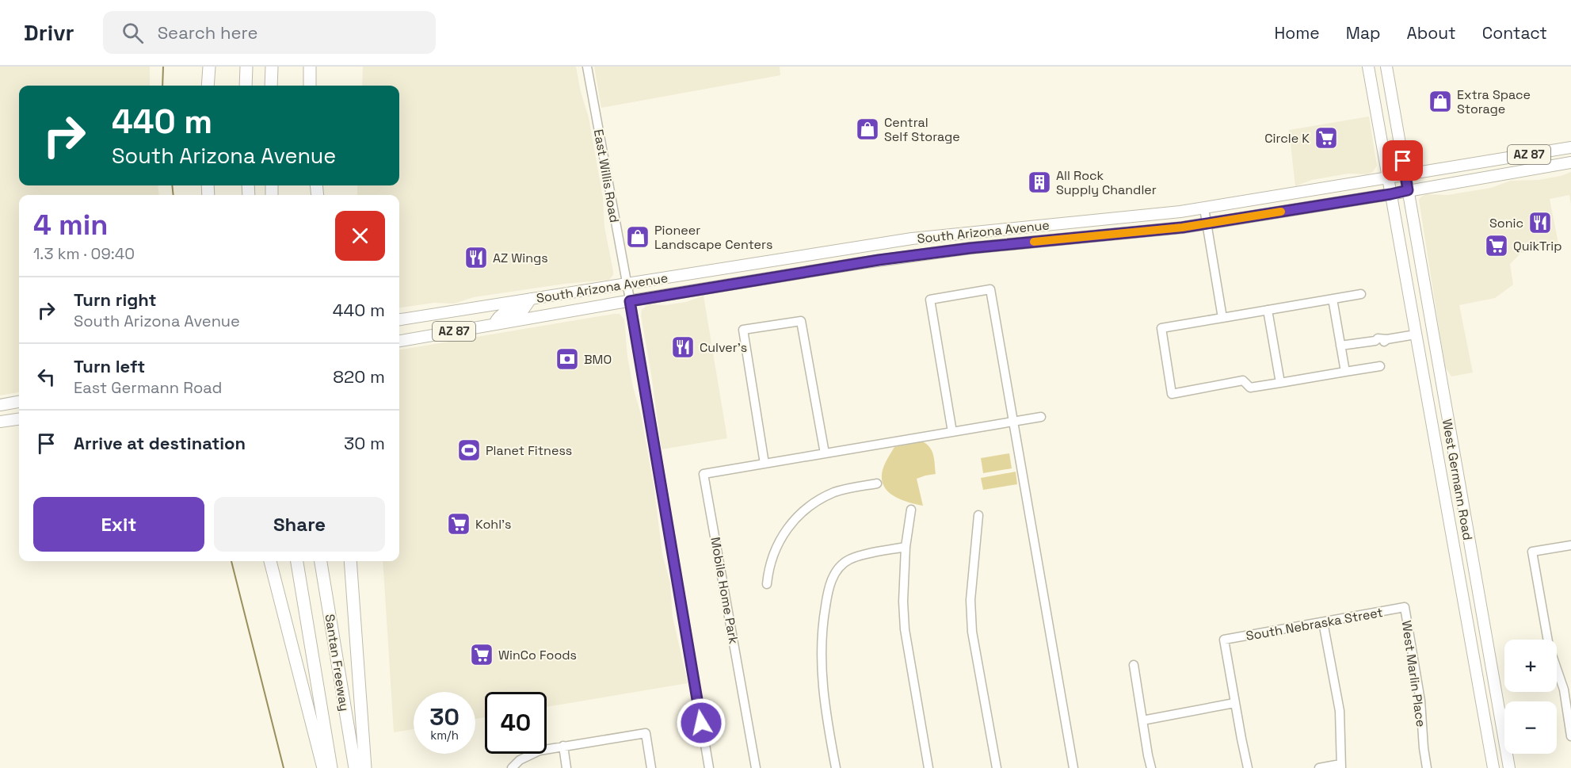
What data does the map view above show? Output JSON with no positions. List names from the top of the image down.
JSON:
{
  "streets": {
    "highway": ["Santan Freeway"],
    "main road": ["AZ 87", "South Arizona Avenue", "West Germann Road"],
    "street": [
      "East Willis Road",
      "Mobile Home Park",
      "South Nebraska Street",
      "West Marlin Place"
    ]
  },
  "crossings": [
    ["East Willis Road", "South Arizona Avenue"],
    ["South Arizona Avenue", "West Germann Road"],
    ["South Nebraska Street", "West Marlin Place"]
  ],
  "places": {
    "shop": ["Extra Space Storage", "Central Self Storage", "Pioneer Landscape Centers"],
    "supermarket": [
      "Circle K",
      "QuikTrip",
      "Kohl's",
      "WinCo Foods"
    ],
    "building": ["All Rock Supply Chandler"],
    "restaurant": ["Sonic", "AZ Wings", "Culver's"],
    "bank": ["BMO"],
    "sports": ["Planet Fitness"]
  },
  "page": {
    "header": "Drivr",
    "search": "Search here",
    "nav": [
      "Home",
      "Map",
      "About",
      "Contact"
    ],
    "turn": ["440 m", "South Arizona Avenue"],
    "heading": ["4 min", "1.3 km · 09:40"],
    "list": [
      {
        "name": "Turn right",
        "note": "South Arizona Avenue",
        "value": "440 m"
      },
      {
        "name": "Turn left",
        "note": "East Germann Road",
        "value": "820 m"
      },
      {
        "name": "Arrive at destination",
        "value": "30 m"
      }
    ],
    "buttons": ["Exit", "Share"],
    "map_buttons": ["+", "−"],
    "speed": "30 km/h",
    "limit": "40"
  }
}
